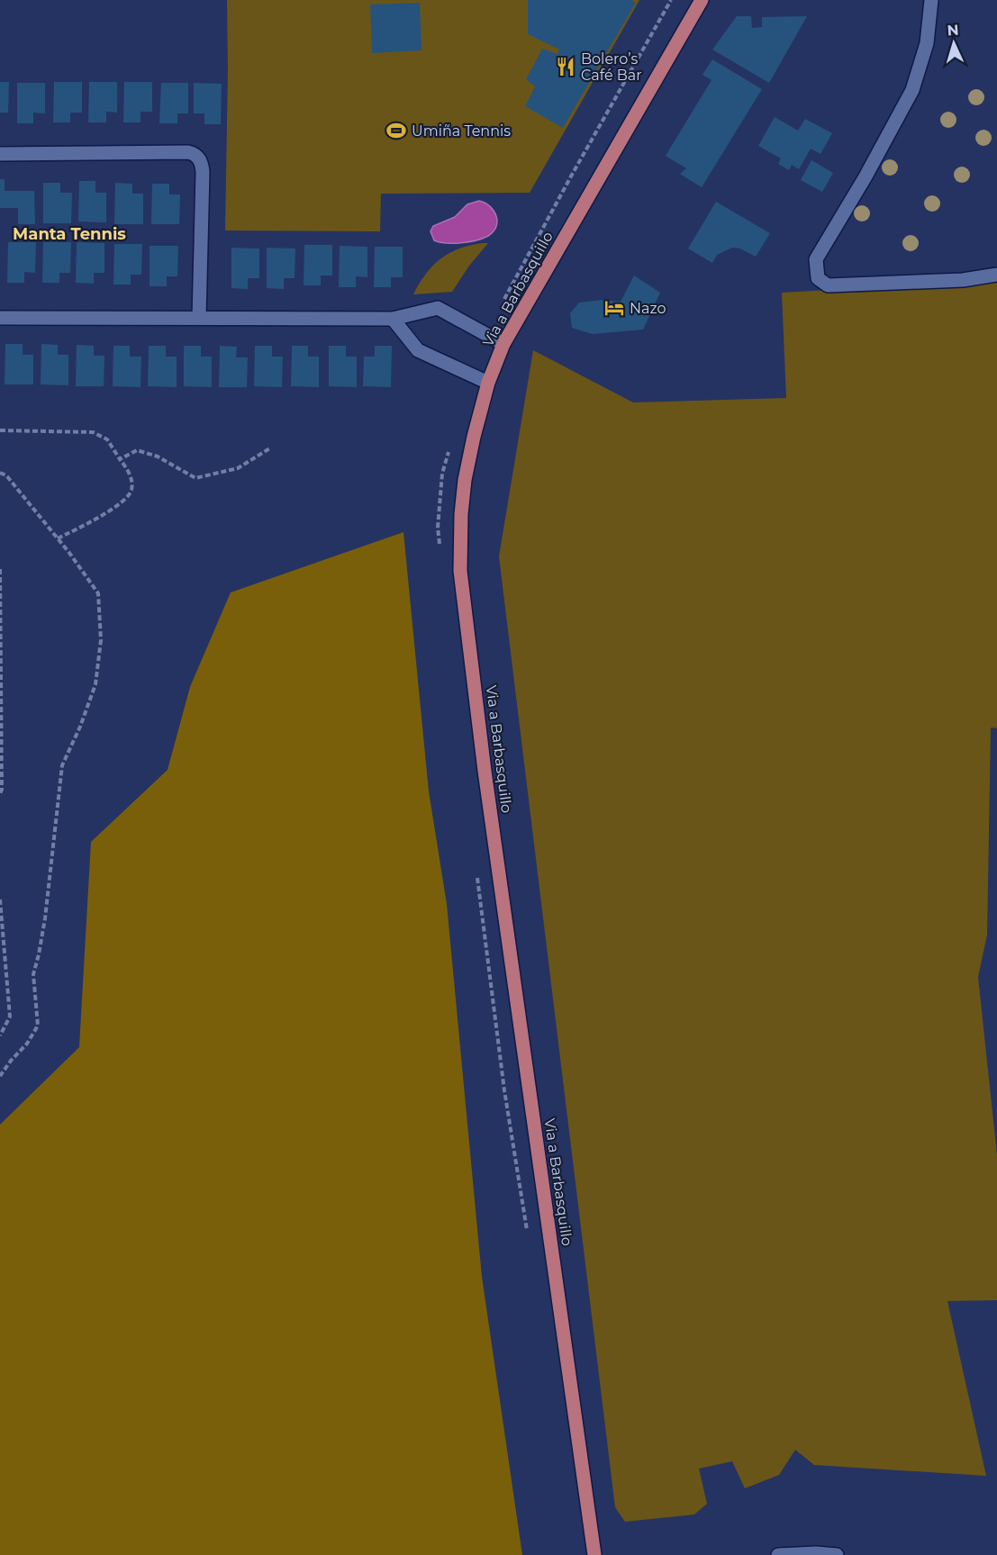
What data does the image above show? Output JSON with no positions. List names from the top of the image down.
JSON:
{
  "streets": {
    "main road": ["Via a Barbasquillo"]
  },
  "districts": ["Manta Tennis"],
  "places": {
    "restaurant": ["Bolero’s Café Bar"],
    "sports": ["Umiña Tennis"],
    "hotel": ["Nazo"]
  },
  "north": "top"
}
